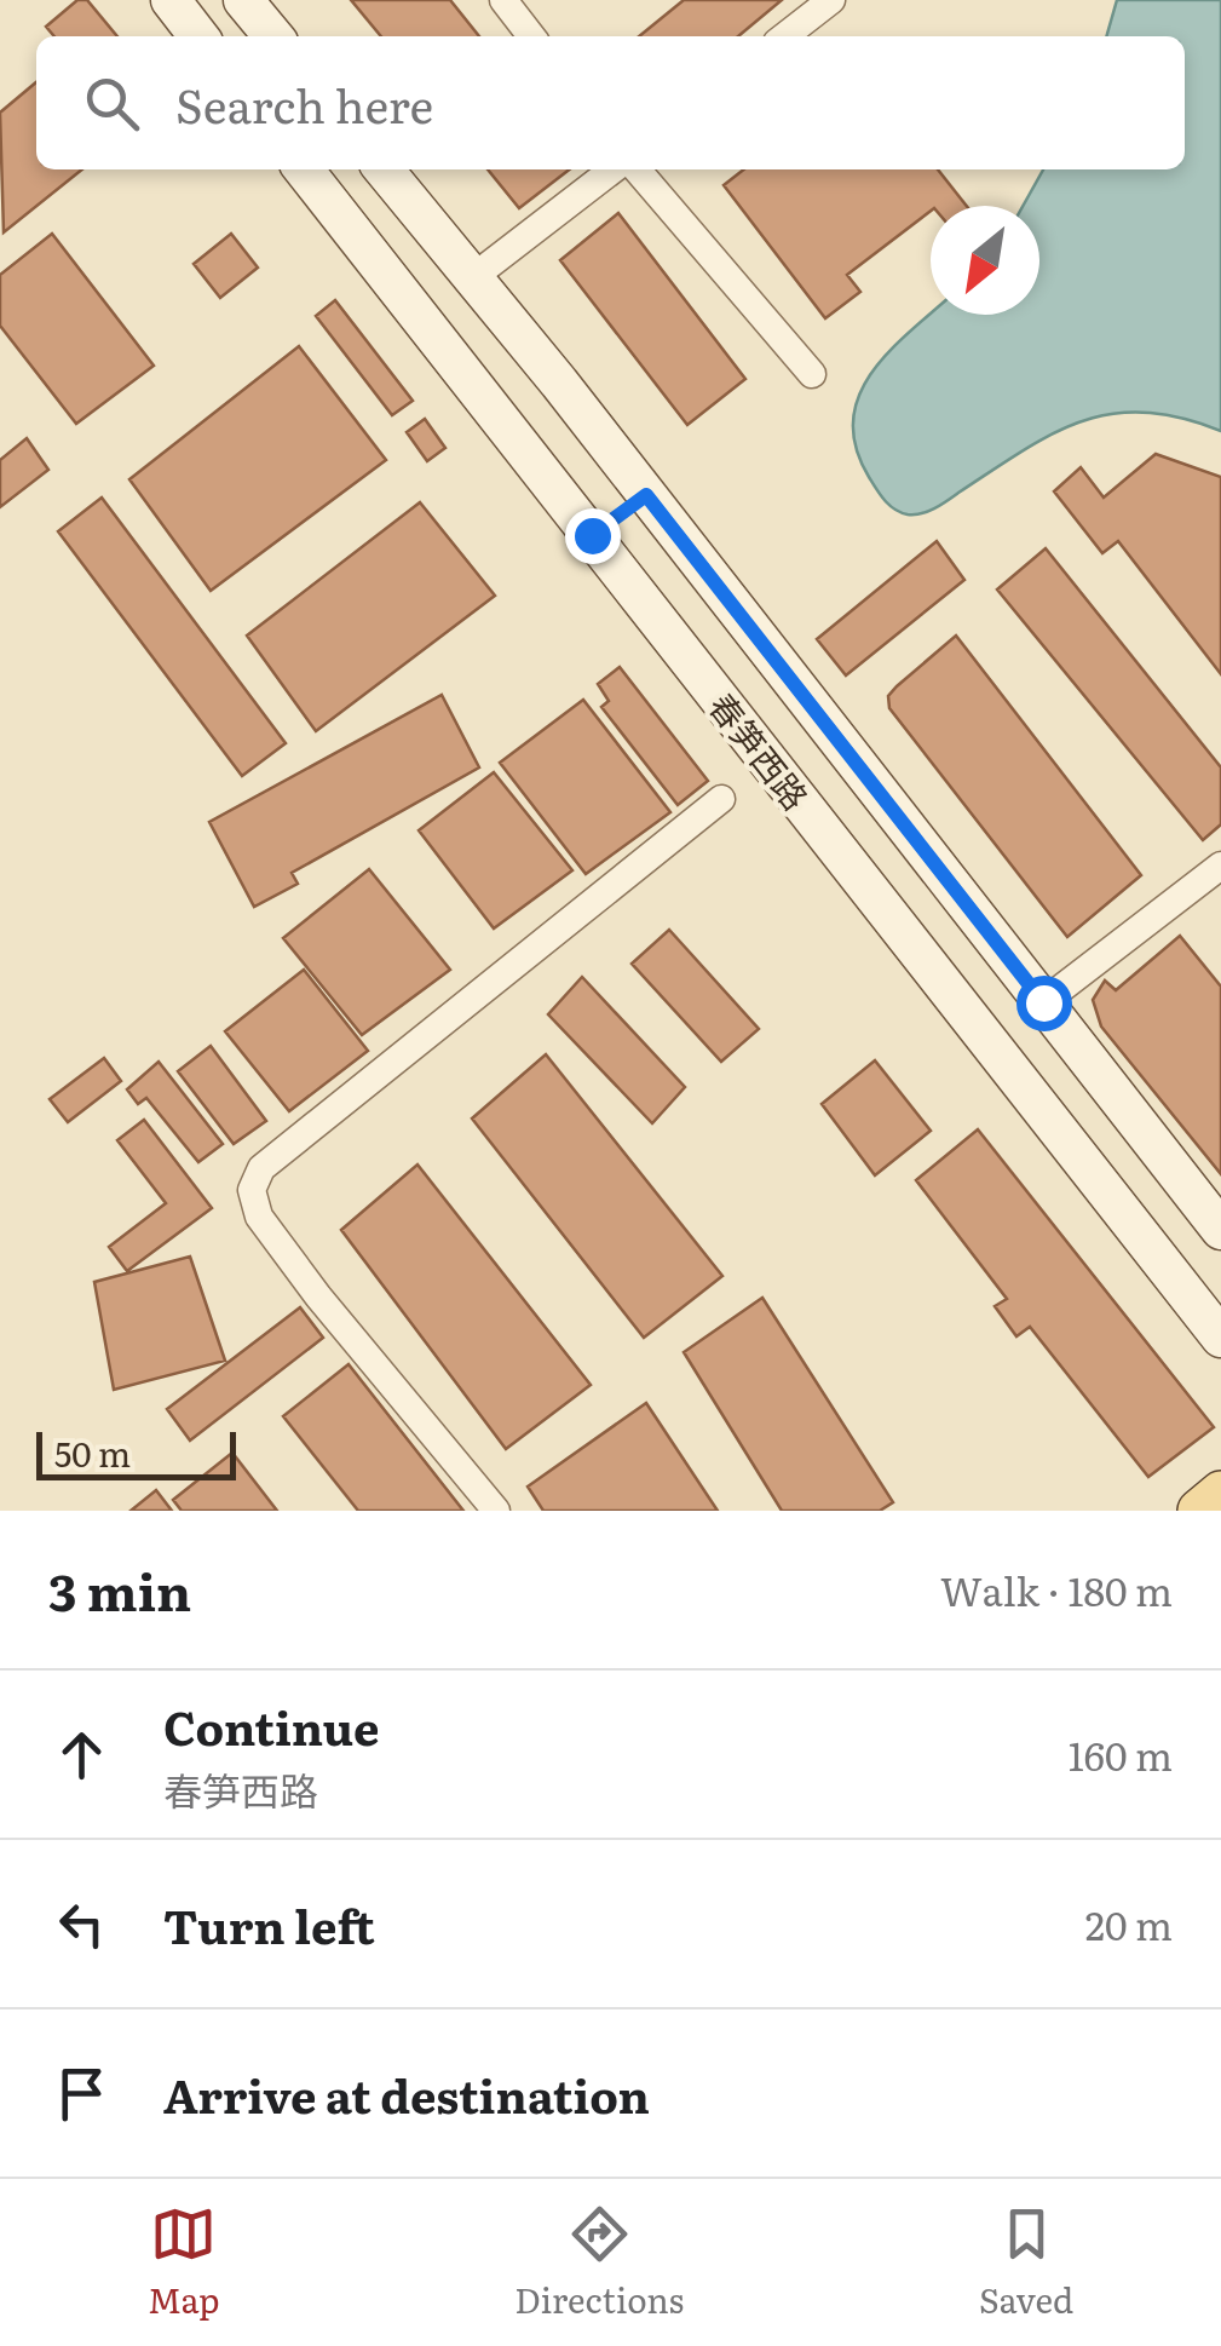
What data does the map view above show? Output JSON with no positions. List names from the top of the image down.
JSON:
{
  "streets": {
    "main road": ["春笋西路"]
  },
  "scale_bar": "50 m",
  "north": "bottom left",
  "page": {
    "search": "Search here",
    "scale": "50 m",
    "heading": ["3 min", "Walk · 180 m"],
    "list": [
      ["Continue", "春笋西路", "160 m"],
      ["Turn left", "20 m"],
      "Arrive at destination"
    ],
    "nav": ["Map", "Directions", "Saved"]
  }
}
